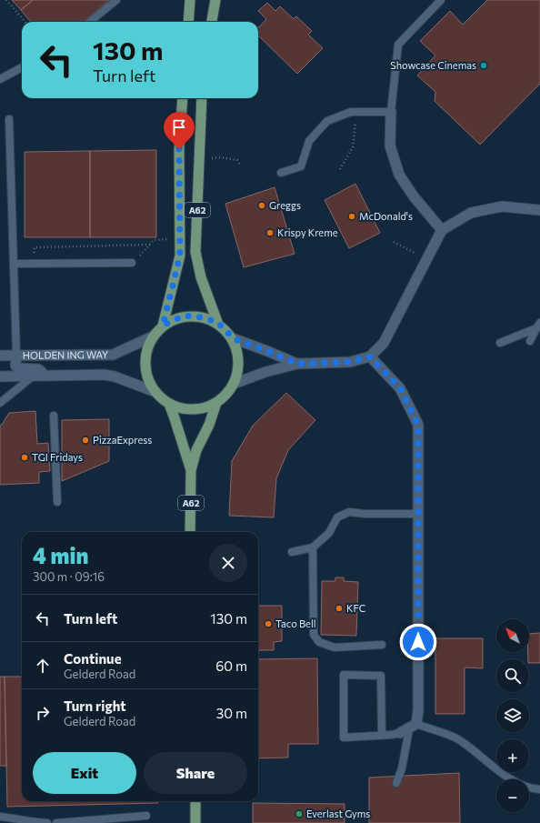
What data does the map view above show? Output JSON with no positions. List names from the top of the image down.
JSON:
{
  "streets": {
    "main road": ["A62"],
    "street": ["HOLDEN ING WAY"]
  },
  "crossings": [
    ["A62", "HOLDEN ING WAY"]
  ],
  "places": [
    "Showcase Cinemas",
    "Greggs",
    "McDonald's",
    "Krispy Kreme",
    "PizzaExpress",
    "TGI Fridays",
    "KFC",
    "Taco Bell",
    "Everlast Gyms"
  ],
  "north": "top left",
  "page": {
    "turn": ["130 m", "Turn left"],
    "heading": ["4 min", "300 m · 09:16"],
    "list": [
      {
        "name": "Turn left",
        "value": "130 m"
      },
      {
        "name": "Continue",
        "note": "Gelderd Road",
        "value": "60 m"
      },
      {
        "name": "Turn right",
        "note": "Gelderd Road",
        "value": "30 m"
      }
    ],
    "map_buttons": ["+", "−"],
    "buttons": ["Exit", "Share"]
  }
}
